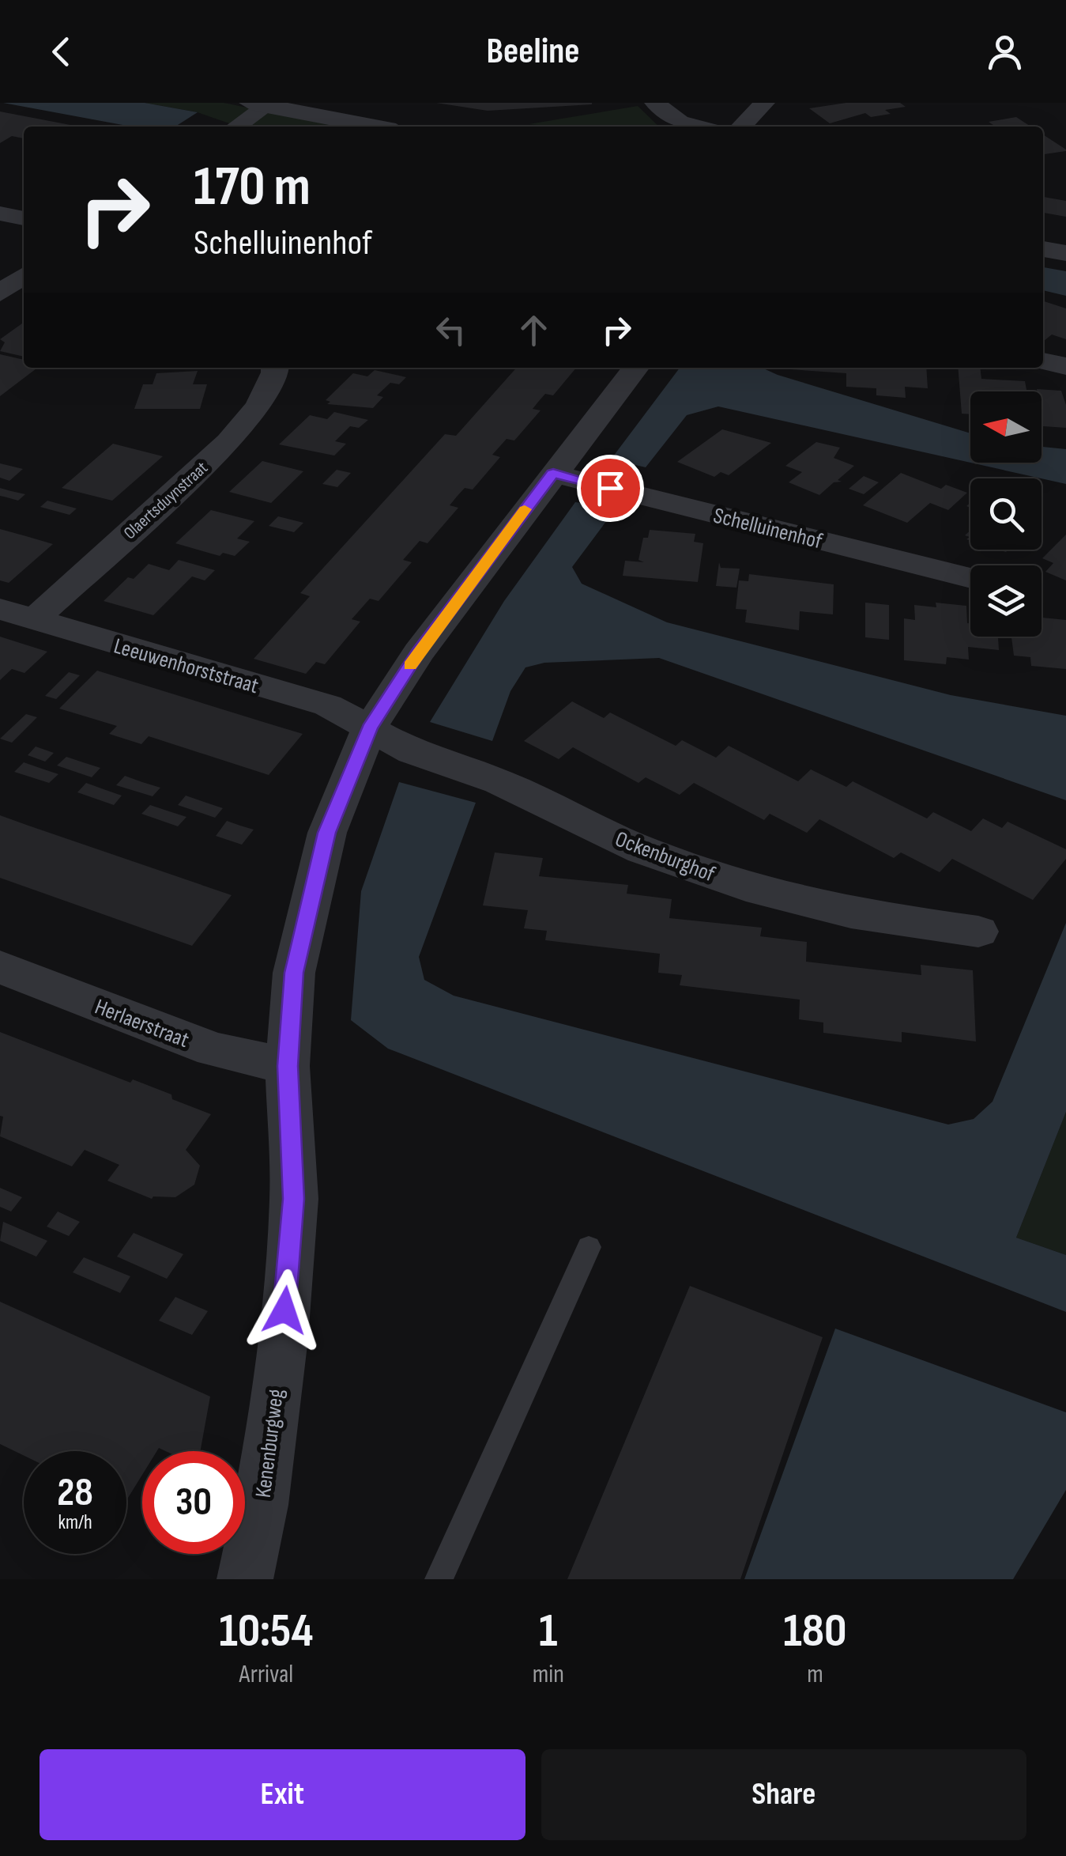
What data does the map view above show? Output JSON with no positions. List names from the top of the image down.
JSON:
{
  "streets": {
    "street": [
      "Olaertsduynstraat",
      "Schelluinenhof",
      "Leeuwenhorststraat",
      "Ockenburghof",
      "Herlaerstraat",
      "Kenenburgweg"
    ]
  },
  "crossings": [
    ["Olaertsduynstraat", "Leeuwenhorststraat"],
    ["Schelluinenhof", "Kenenburgweg"],
    ["Leeuwenhorststraat", "Ockenburghof"],
    ["Leeuwenhorststraat", "Kenenburgweg"],
    ["Ockenburghof", "Kenenburgweg"],
    ["Herlaerstraat", "Kenenburgweg"]
  ],
  "north": "left",
  "page": {
    "header": "Beeline",
    "turn": ["170 m", "Schelluinenhof"],
    "speed": "28 km/h",
    "limit": "30",
    "eta": [
      "10:54",
      "Arrival",
      "1",
      "min",
      "180",
      "m"
    ],
    "buttons": ["Exit", "Share"]
  }
}
